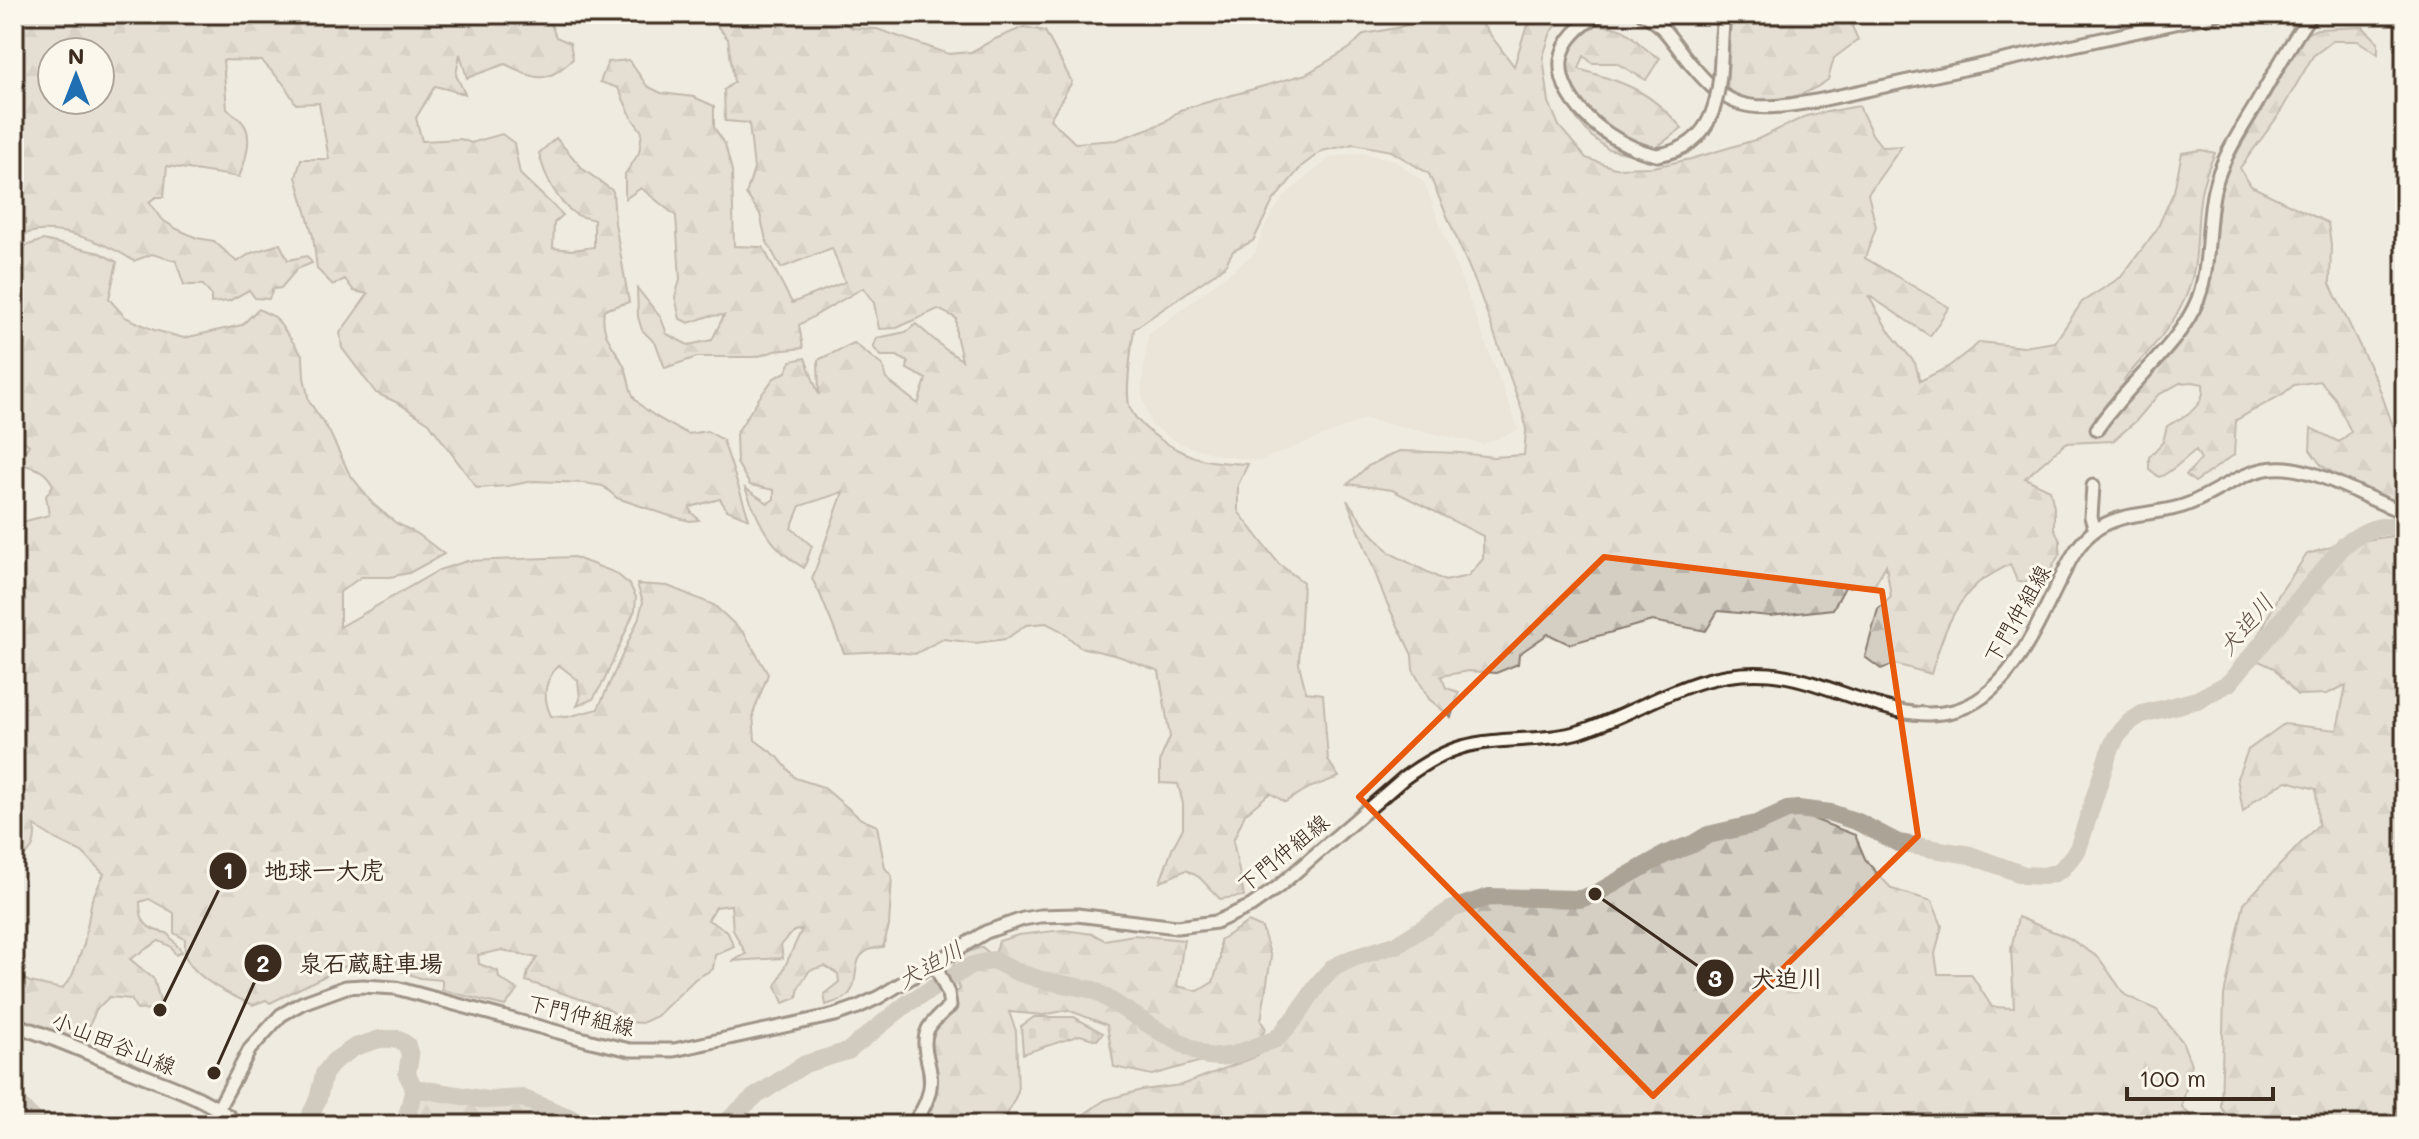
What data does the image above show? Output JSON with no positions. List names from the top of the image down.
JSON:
{
  "streets": {
    "main road": ["小山田谷山線"],
    "street": ["下門仲組線"]
  },
  "crossings": [
    ["下門仲組線", "小山田谷山線"]
  ],
  "water": ["犬迫川"],
  "places": ["犬迫川", "地球一大虎", "泉石蔵駐車場"],
  "scale_bar": "100 m",
  "north": "top"
}
